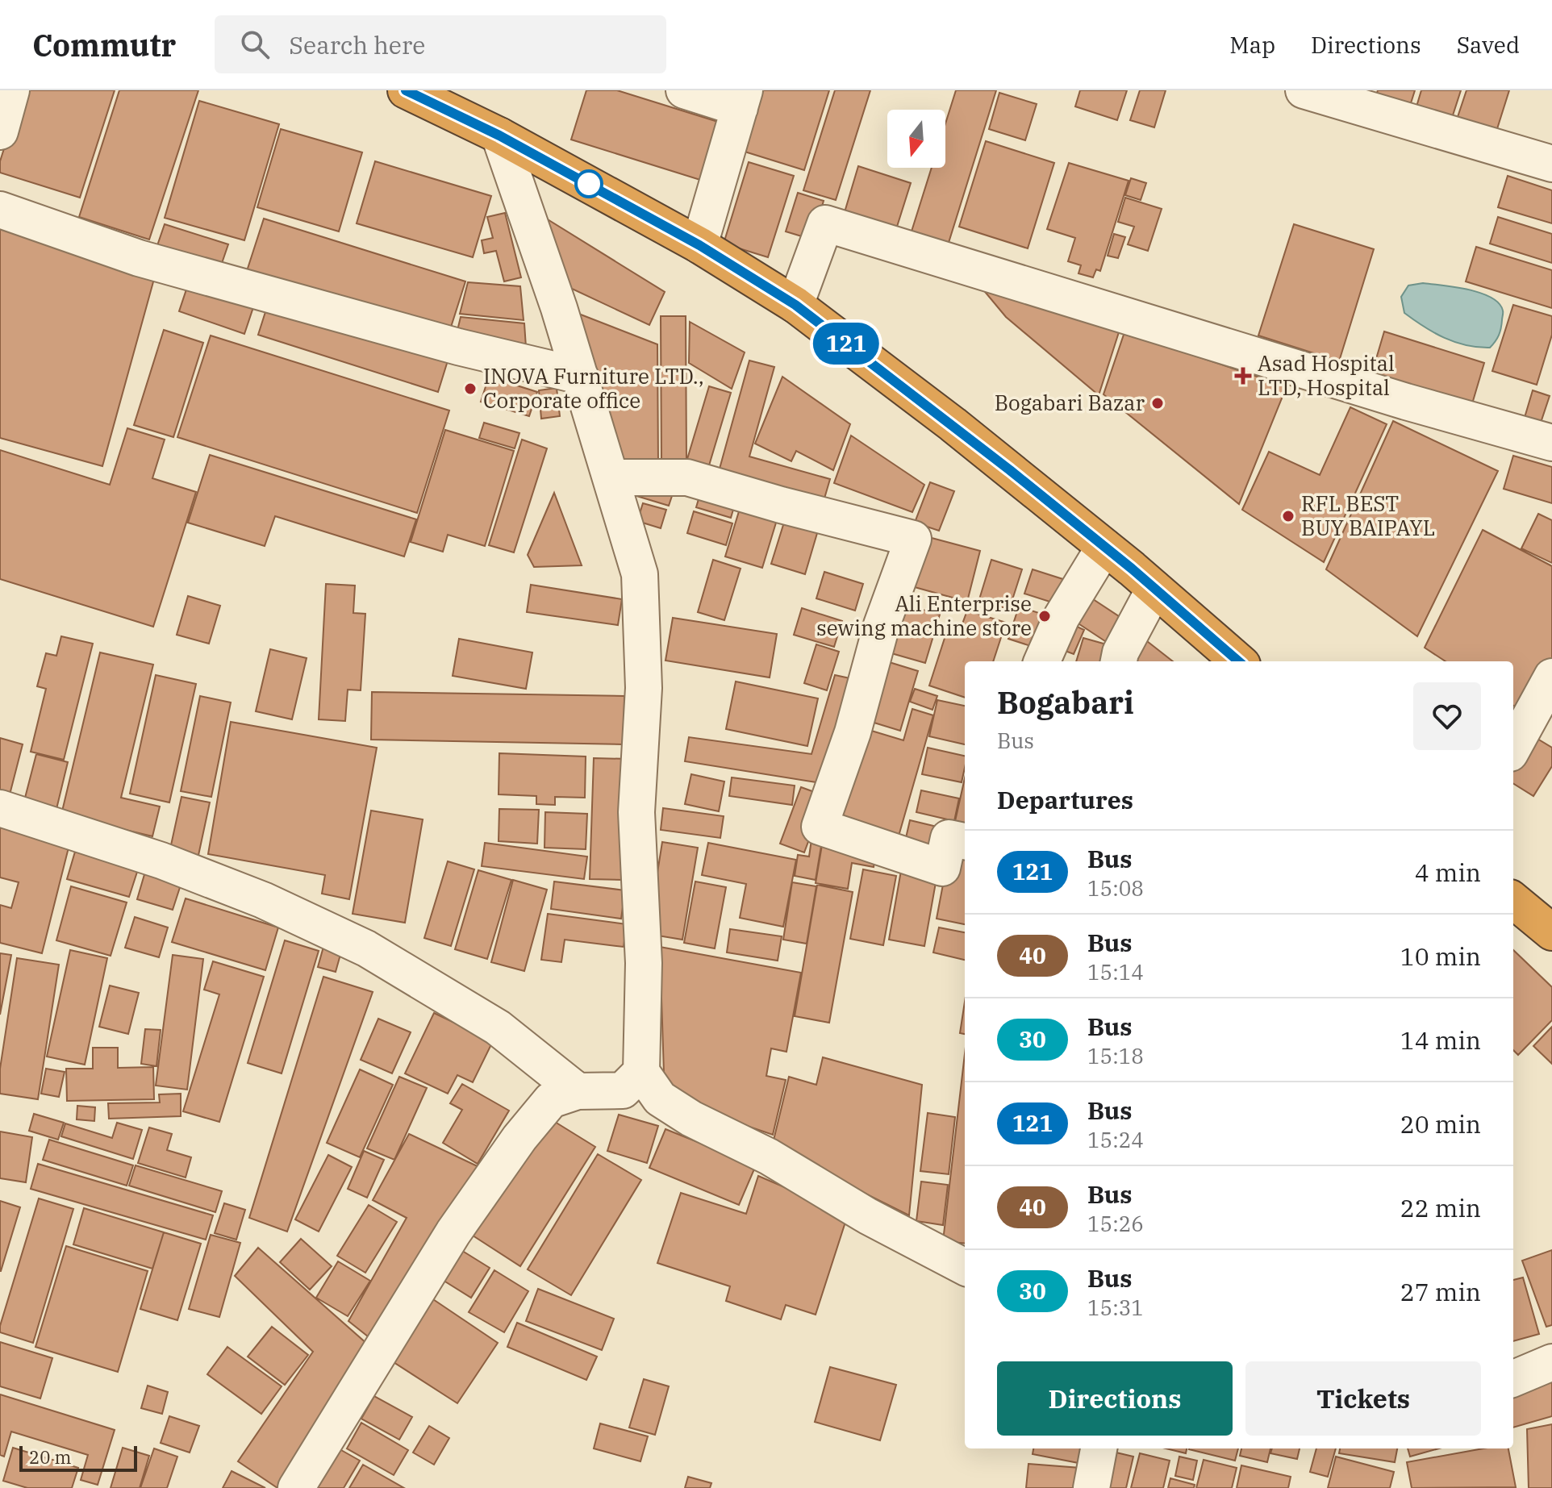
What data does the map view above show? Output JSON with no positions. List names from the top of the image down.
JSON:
{
  "places": {
    "health": ["Asad Hospital LTD, Hospital"],
    "other": [
      "INOVA Furniture LTD., Corporate office",
      "Bogabari Bazar",
      "RFL BEST BUY BAIPAYL",
      "Ali Enterprise sewing machine store"
    ]
  },
  "lines": ["bus line 121"],
  "scale_bar": "20 m",
  "north": "bottom",
  "page": {
    "header": "Commutr",
    "search": "Search here",
    "nav": ["Map", "Directions", "Saved"],
    "on_map": "121",
    "heading": [
      ["Bogabari", "Bus"],
      "Departures"
    ],
    "list": [
      {
        "mark": "121",
        "name": "Bus",
        "note": "15:08",
        "value": "4 min"
      },
      {
        "mark": "40",
        "name": "Bus",
        "note": "15:14",
        "value": "10 min"
      },
      {
        "mark": "30",
        "name": "Bus",
        "note": "15:18",
        "value": "14 min"
      },
      {
        "mark": "121",
        "name": "Bus",
        "note": "15:24",
        "value": "20 min"
      },
      {
        "mark": "40",
        "name": "Bus",
        "note": "15:26",
        "value": "22 min"
      },
      {
        "mark": "30",
        "name": "Bus",
        "note": "15:31",
        "value": "27 min"
      }
    ],
    "buttons": ["Directions", "Tickets"],
    "scale": "20 m"
  }
}
